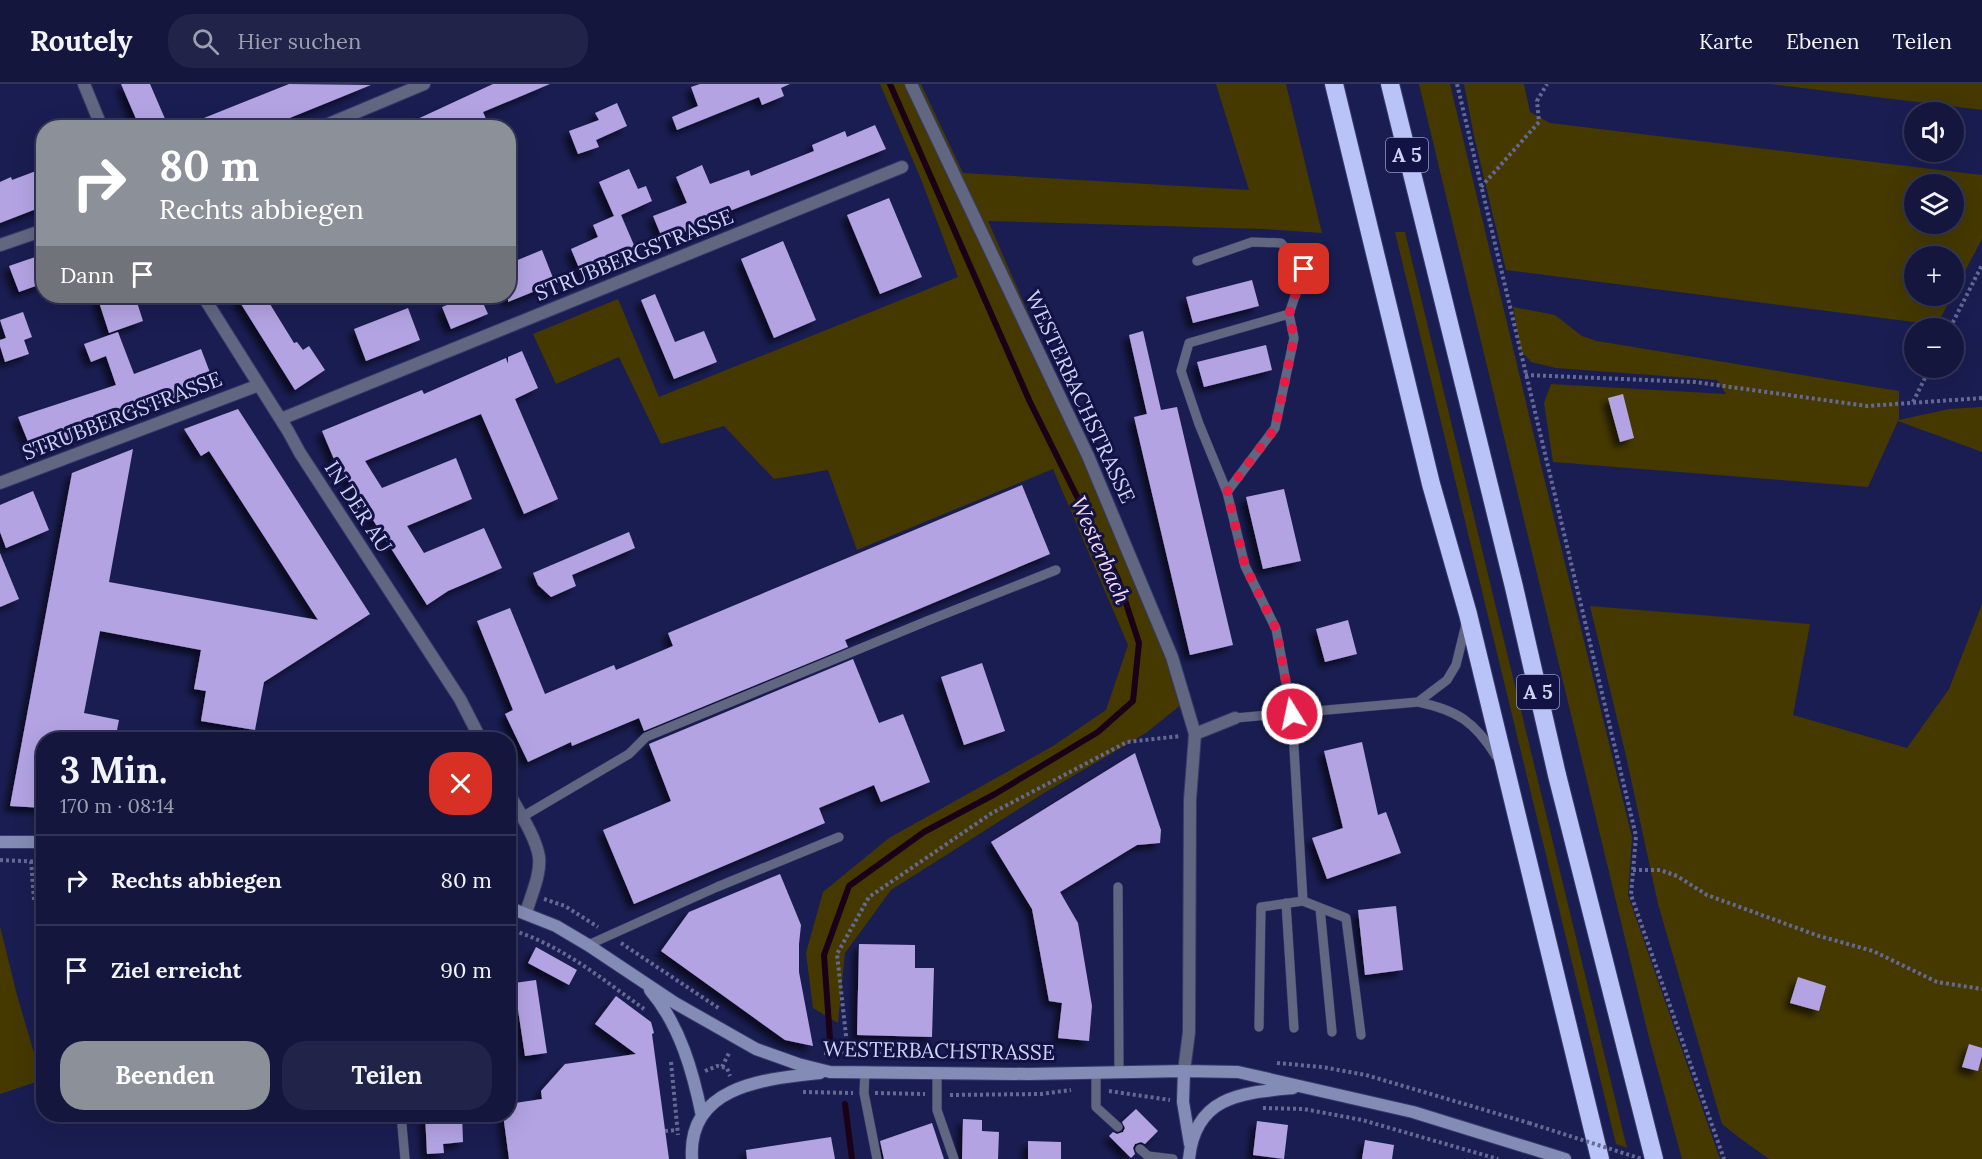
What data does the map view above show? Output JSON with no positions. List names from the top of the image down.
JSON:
{
  "streets": {
    "highway": ["A 5"],
    "main road": ["WESTERBACHSTRASSE"],
    "street": ["STRUBBERGSTRASSE", "IN DER AU"]
  },
  "crossings": [
    ["STRUBBERGSTRASSE", "IN DER AU"]
  ],
  "water": ["Westerbach"],
  "page": {
    "header": "Routely",
    "search": "Hier suchen",
    "nav": ["Karte", "Ebenen", "Teilen"],
    "map_buttons": ["+", "−"],
    "turn": ["80 m", "Rechts abbiegen"],
    "then": "Dann",
    "heading": ["3 Min.", "170 m · 08:14"],
    "list": [
      {
        "name": "Rechts abbiegen",
        "value": "80 m"
      },
      {
        "name": "Ziel erreicht",
        "value": "90 m"
      }
    ],
    "buttons": ["Beenden", "Teilen"]
  }
}
